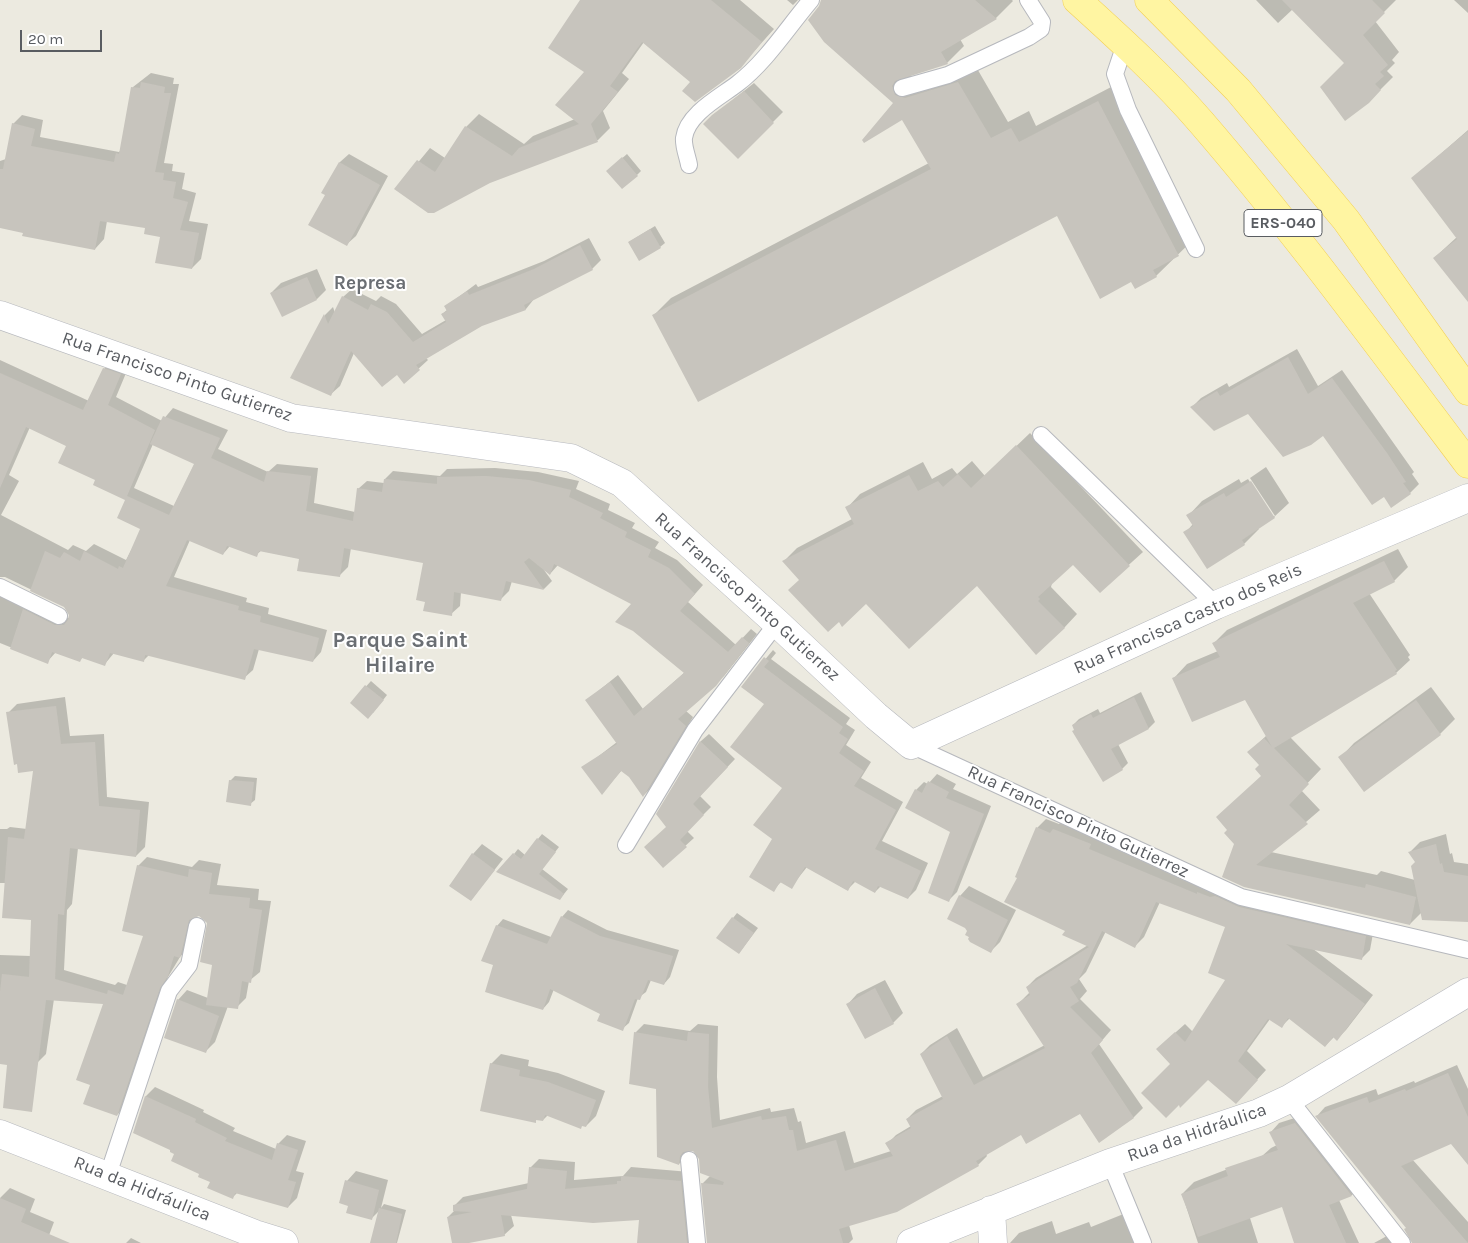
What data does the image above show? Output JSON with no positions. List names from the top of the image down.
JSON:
{
  "streets": {
    "main road": ["ERS-040"],
    "street": ["Rua Francisco Pinto Gutierrez", "Rua Francisca Castro dos Reis", "Rua da Hidráulica"]
  },
  "crossings": [
    ["Rua Francisco Pinto Gutierrez", "Rua Francisca Castro dos Reis"]
  ],
  "districts": ["Represa", "Parque Saint Hilaire"],
  "scale_bar": "20 m"
}
